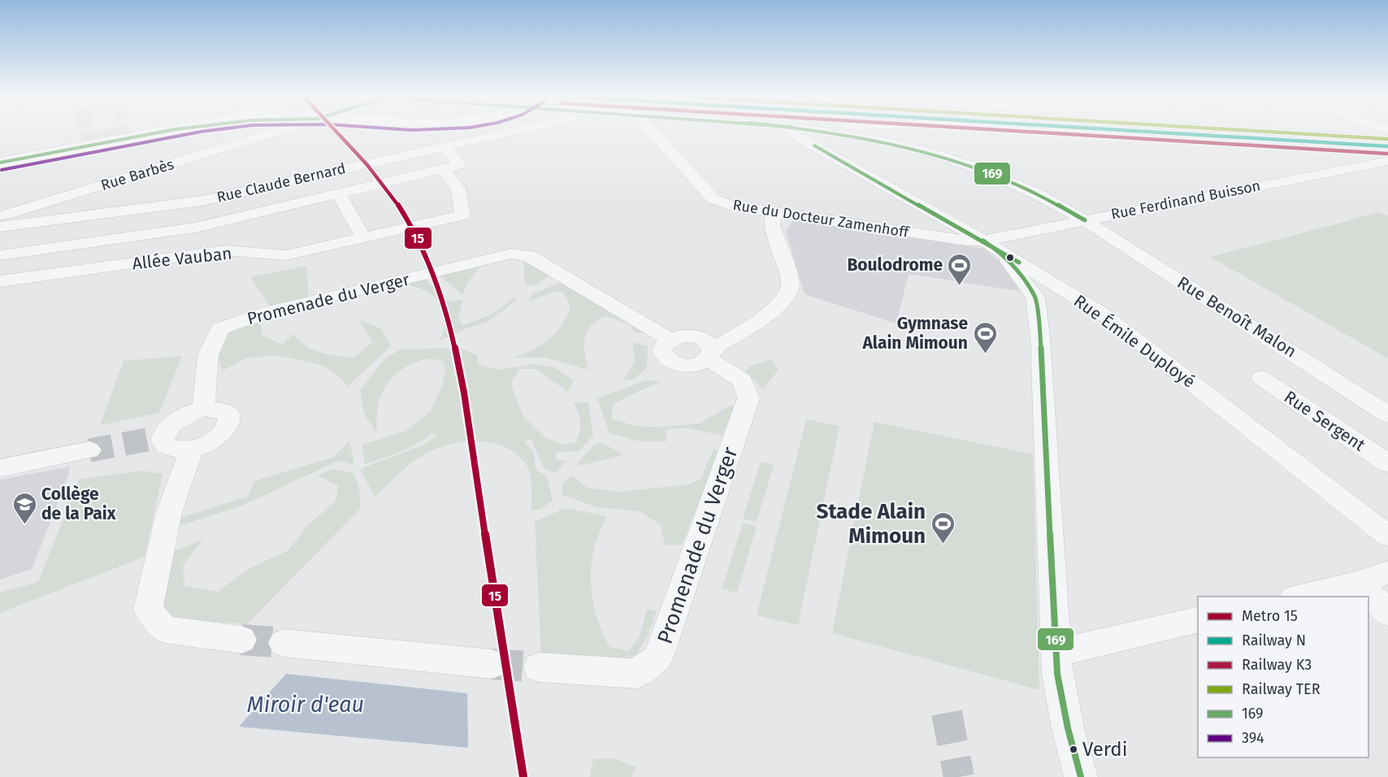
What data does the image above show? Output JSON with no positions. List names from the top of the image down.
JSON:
{
  "streets": {
    "street": [
      "Rue Barbès",
      "Rue Claude Bernard",
      "Rue Ferdinand Buisson",
      "Rue du Docteur Zamenhoff",
      "Allée Vauban",
      "Promenade du Verger",
      "Rue Benoît Malon",
      "Rue Émile Duployé",
      "Rue Sergent"
    ]
  },
  "crossings": [
    ["Rue Claude Bernard", "Allée Vauban"],
    ["Rue Ferdinand Buisson", "Rue du Docteur Zamenhoff"],
    ["Rue Ferdinand Buisson", "Rue Benoît Malon"],
    ["Rue Ferdinand Buisson", "Rue Émile Duployé"],
    ["Rue du Docteur Zamenhoff", "Rue Émile Duployé"]
  ],
  "water": ["Miroir d'eau"],
  "places": {
    "sports": ["Boulodrome", "Gymnase Alain Mimoun", "Stade Alain Mimoun"],
    "school or university": ["Collège de la Paix"],
    "other": ["Verdi"]
  },
  "lines": [
    "metro line 15",
    "rail line N",
    "rail line K3",
    "rail line TER",
    "transit line 169",
    "transit line 394"
  ],
  "legend": [
    "Metro 15",
    "Railway N",
    "Railway K3",
    "Railway TER",
    "169",
    "394"
  ]
}
